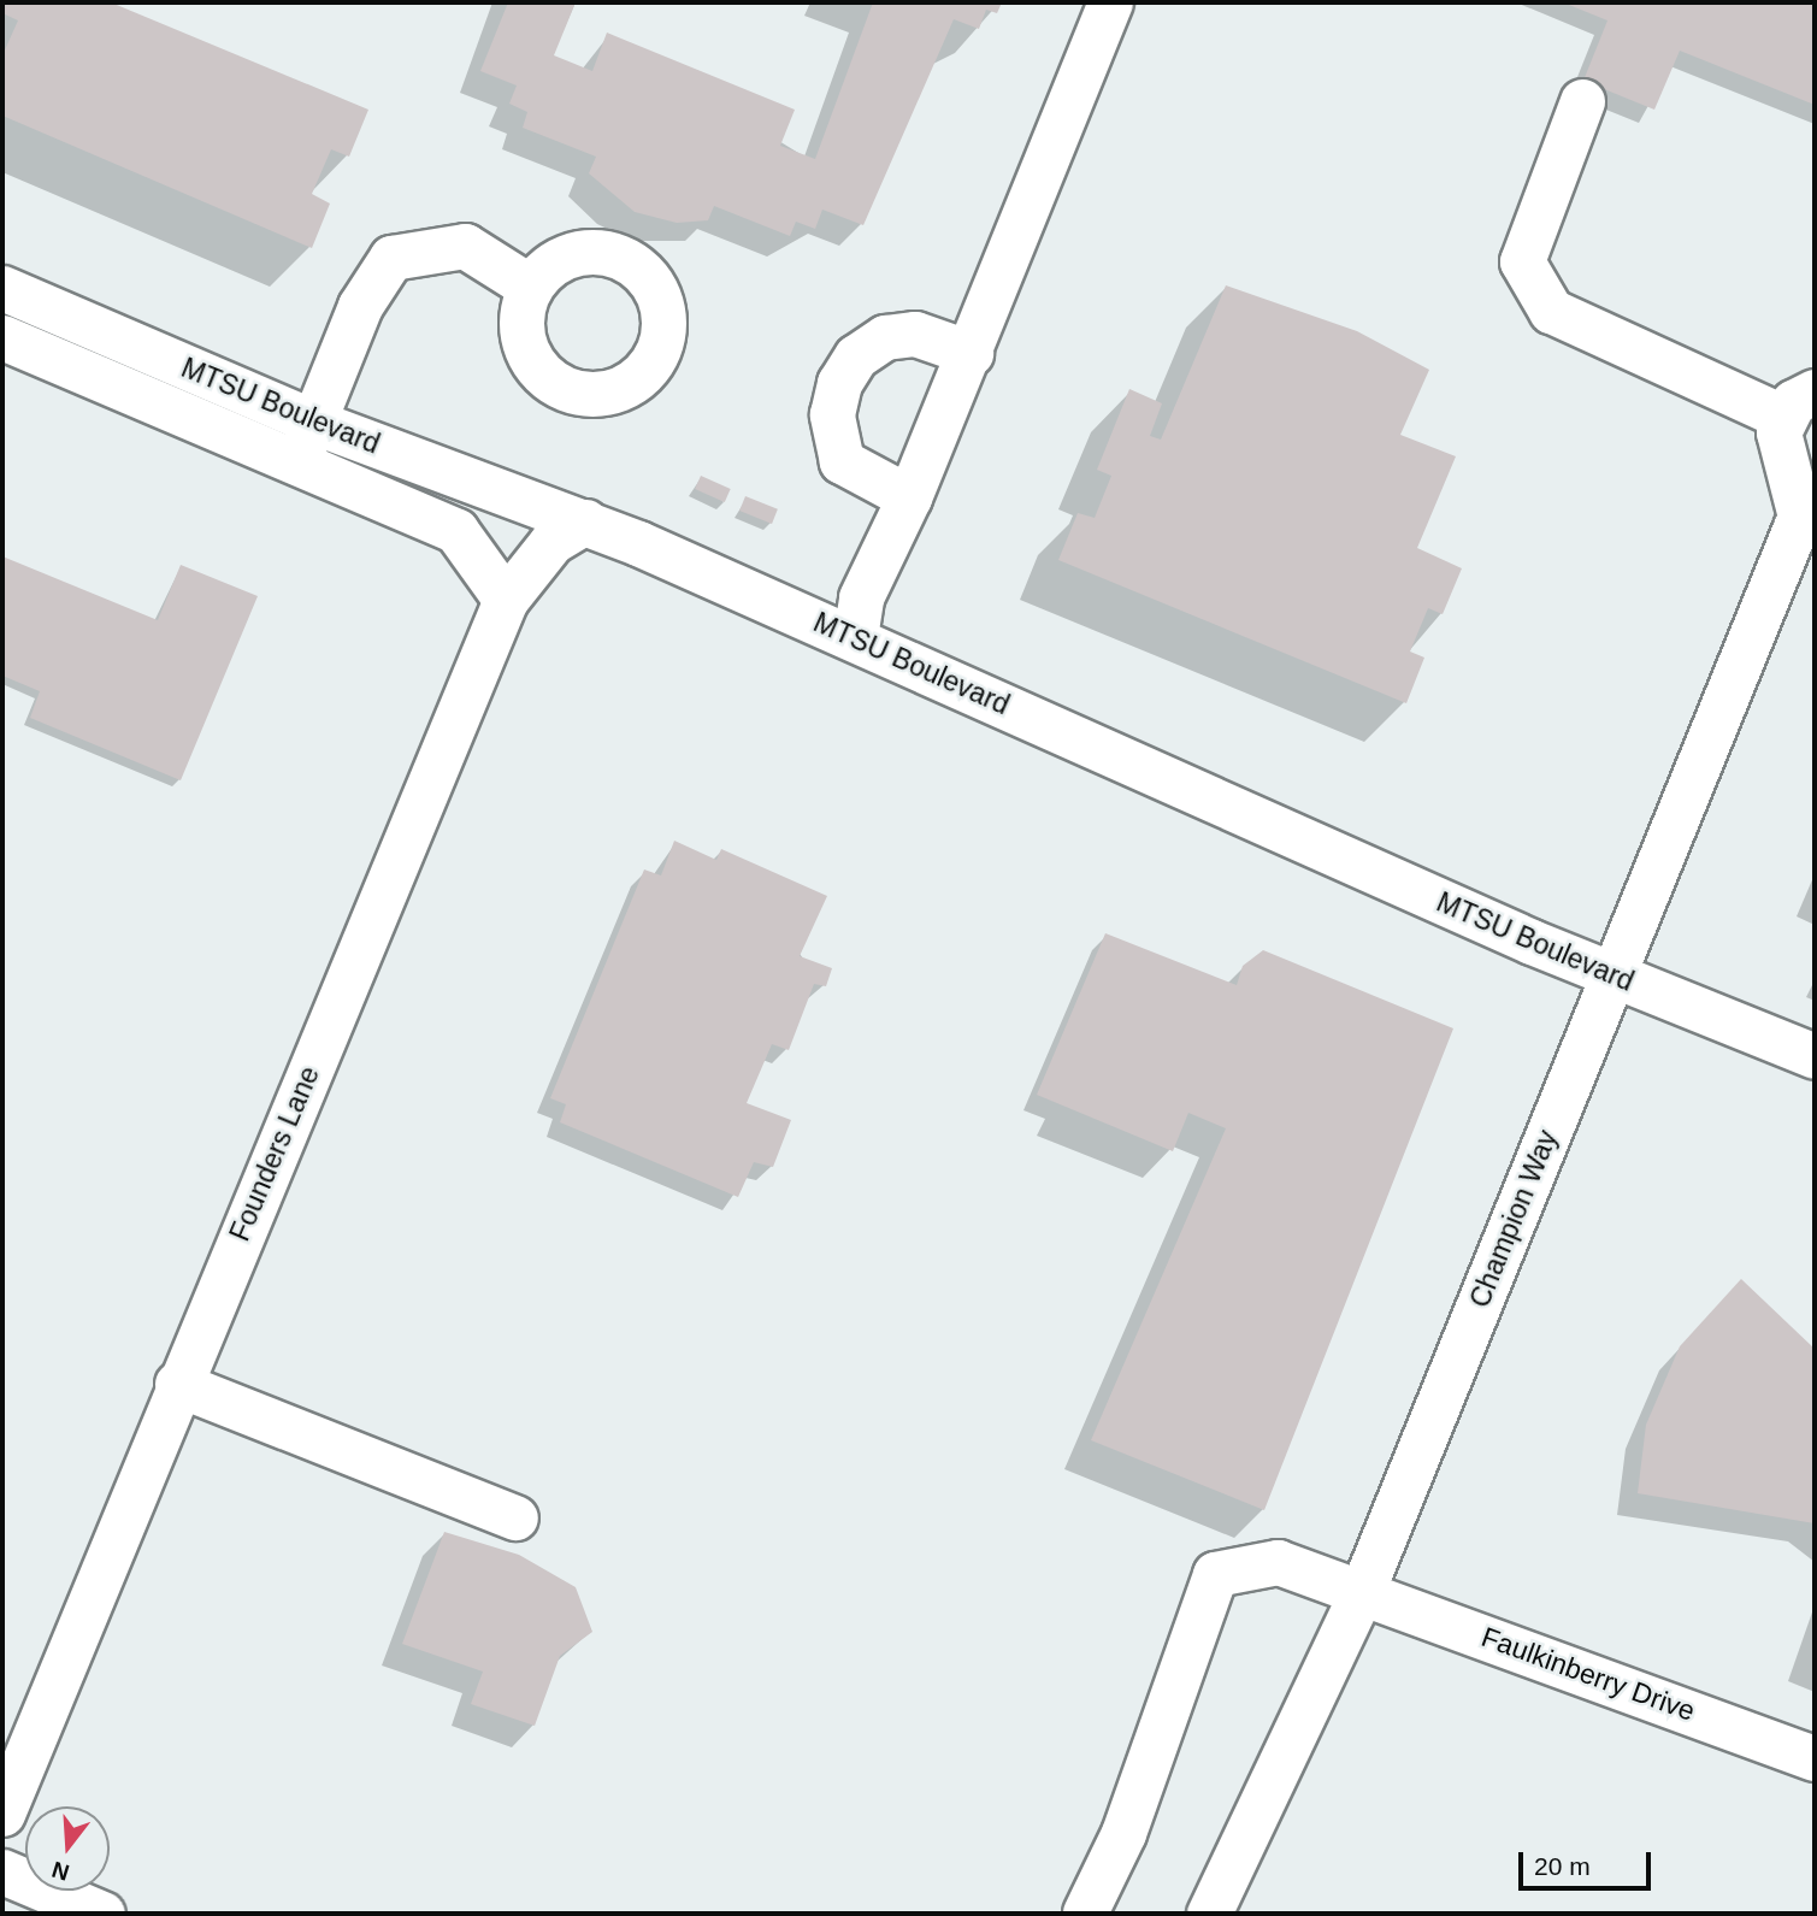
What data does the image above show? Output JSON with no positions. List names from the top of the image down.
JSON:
{
  "streets": {
    "street": [
      "MTSU Boulevard",
      "Founders Lane",
      "Champion Way",
      "Faulkinberry Drive"
    ]
  },
  "crossings": [
    ["MTSU Boulevard", "Founders Lane"],
    ["MTSU Boulevard", "Champion Way"],
    ["Champion Way", "Faulkinberry Drive"]
  ],
  "scale_bar": "20 m",
  "north": "bottom"
}
